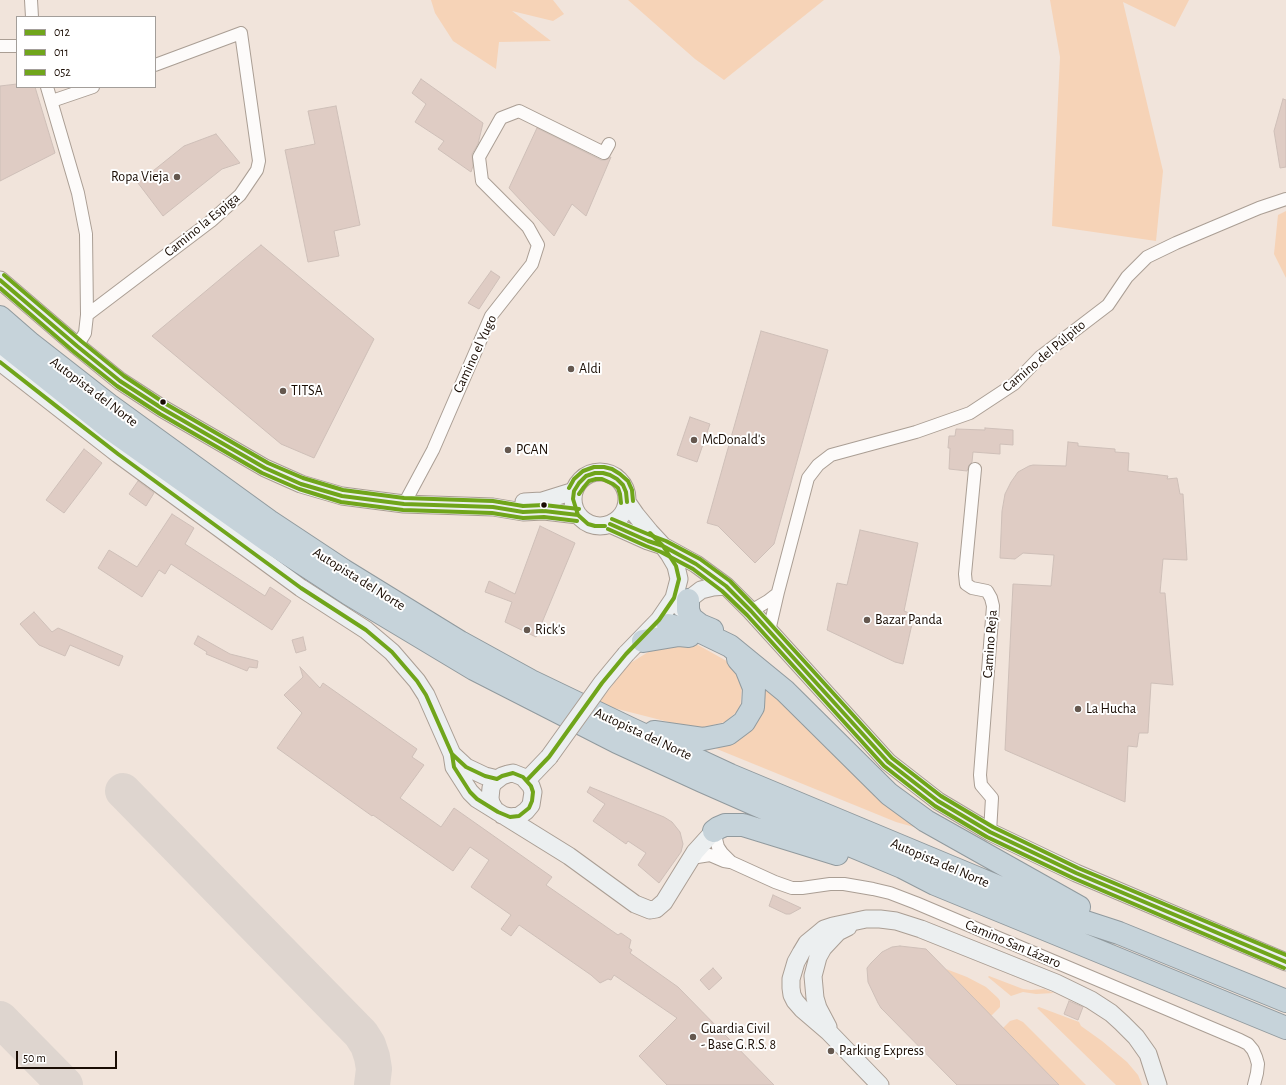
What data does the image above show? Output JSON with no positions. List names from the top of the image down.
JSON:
{
  "streets": {
    "highway": ["Autopista del Norte"],
    "street": [
      "Camino la Espiga",
      "Camino el Yugo",
      "Camino del Púlpito",
      "Camino Reja",
      "Camino San Lázaro"
    ]
  },
  "places": [
    "Ropa Vieja",
    "Aldi",
    "TITSA",
    "McDonald's",
    "PCAN",
    "Bazar Panda",
    "Rick's",
    "La Hucha",
    "Guardia Civil - Base G.R.S. 8",
    "Parking Express"
  ],
  "lines": ["transit line 052", "transit line 012", "transit line 011"],
  "legend": ["012", "011", "052"],
  "scale_bar": "50 m"
}
